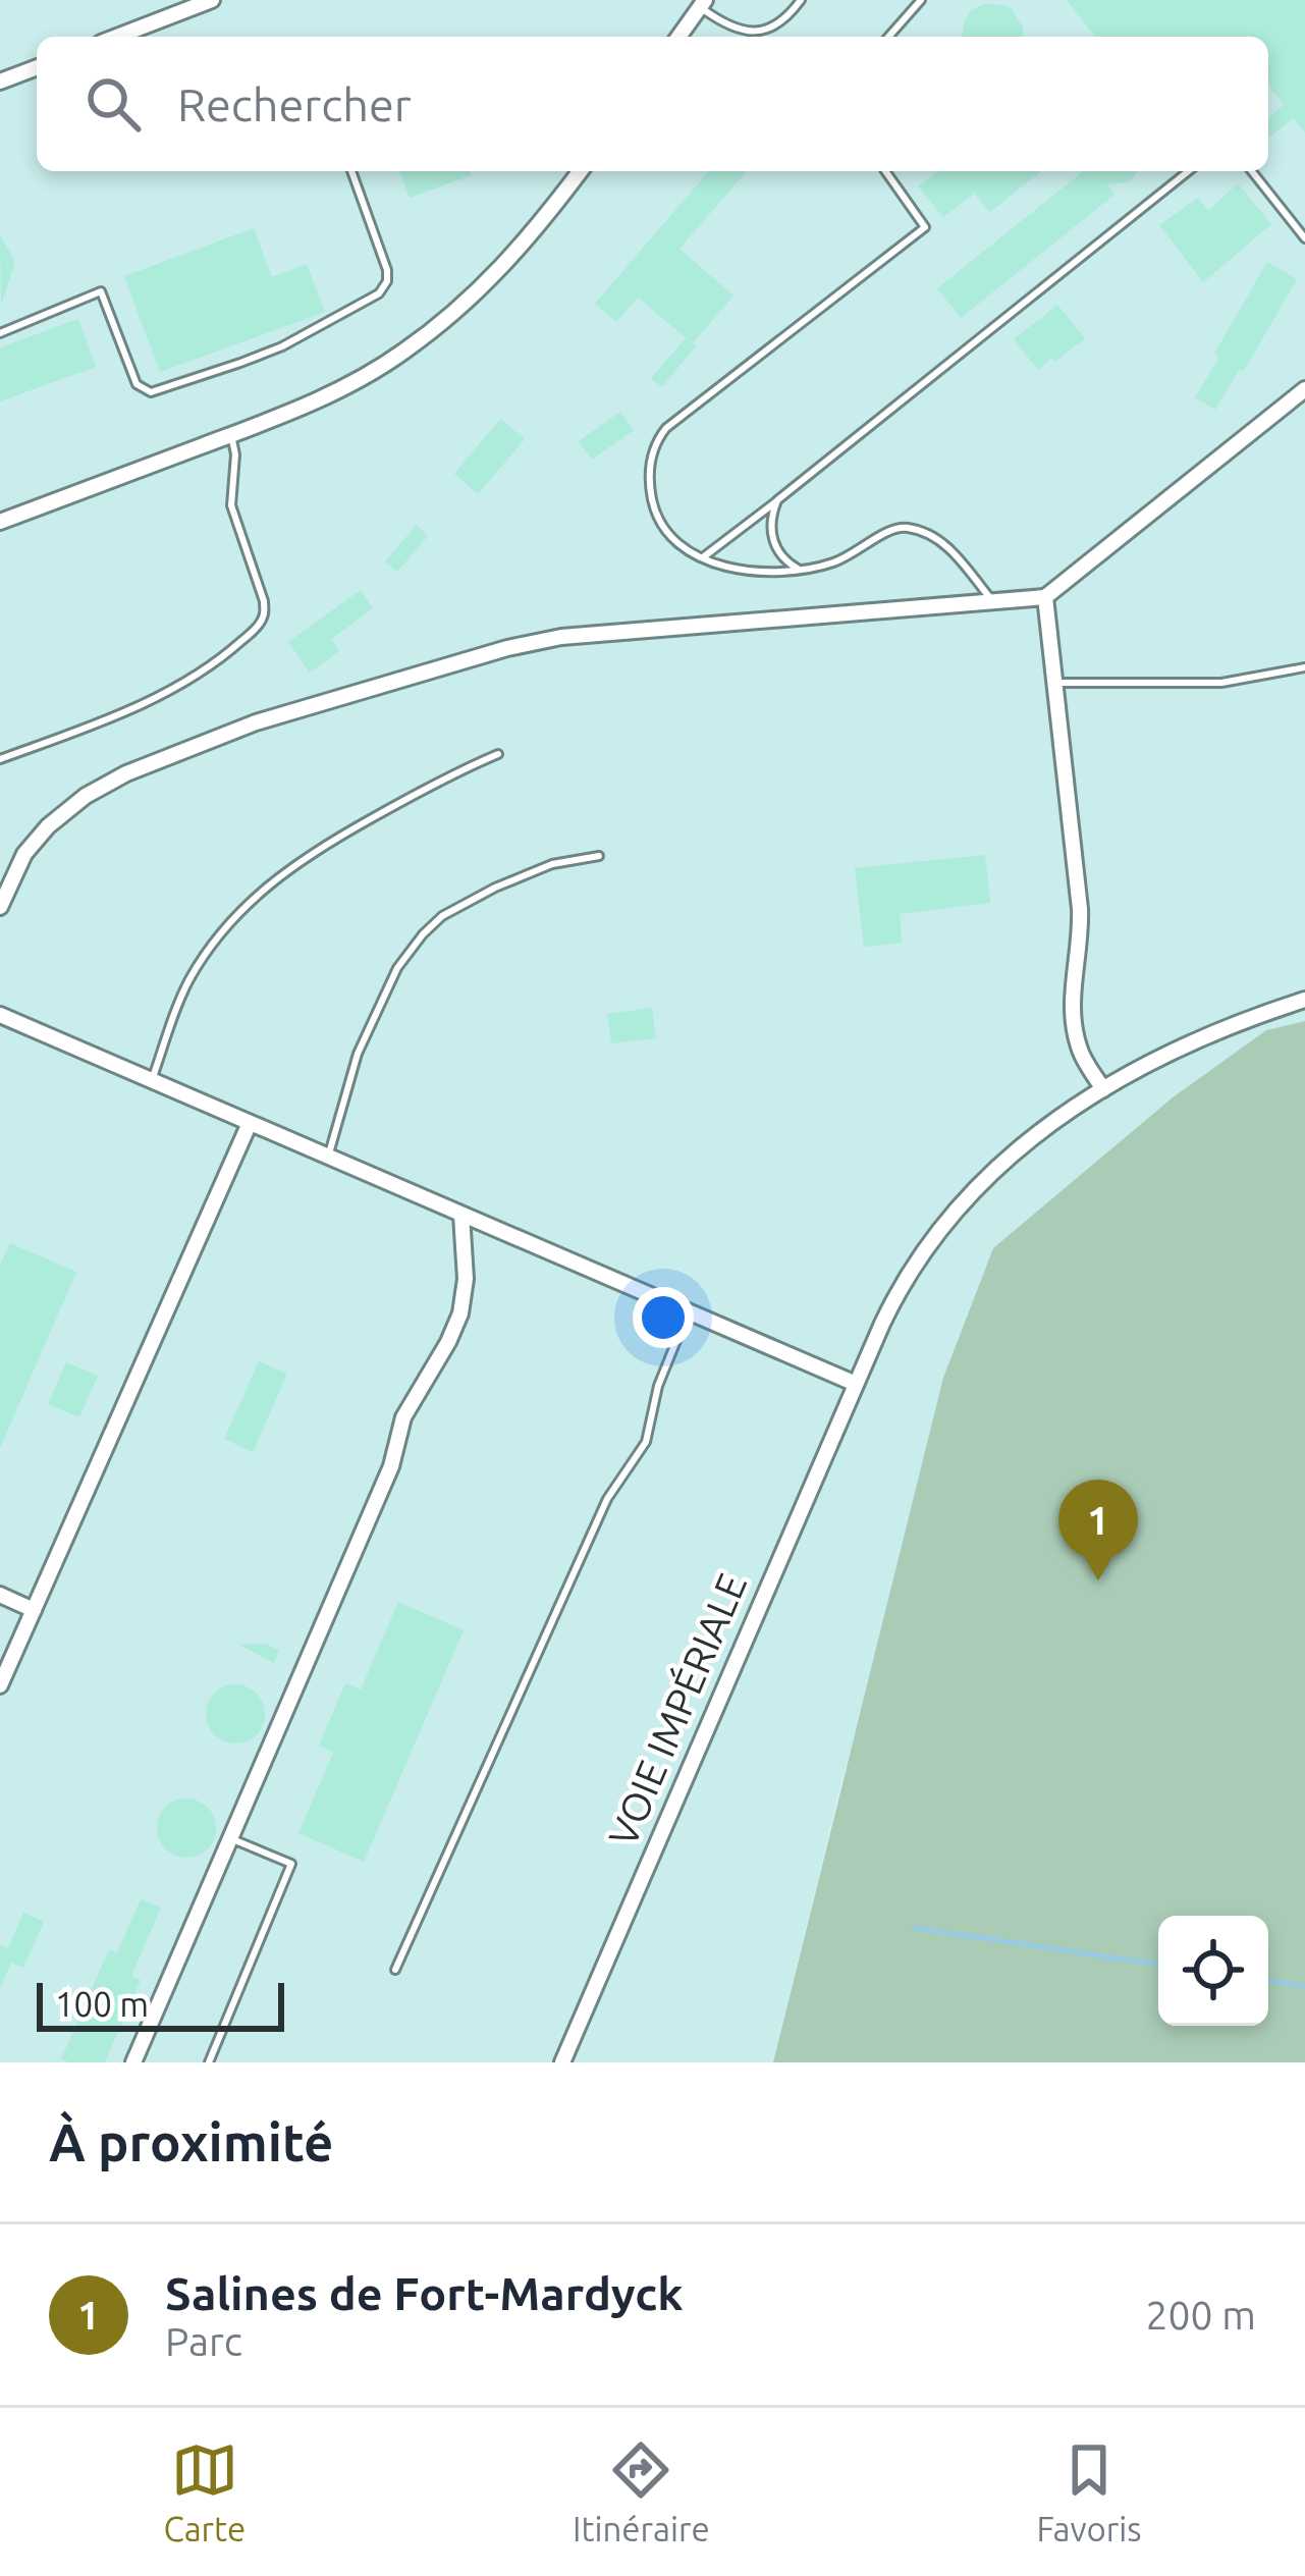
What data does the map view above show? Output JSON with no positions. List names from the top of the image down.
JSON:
{
  "streets": {
    "street": ["VOIE IMPÉRIALE"]
  },
  "scale_bar": "100 m",
  "page": {
    "search": "Rechercher",
    "pins": "1",
    "scale": "100 m",
    "heading": "À proximité",
    "list": [
      {
        "mark": "1",
        "name": "Salines de Fort-Mardyck",
        "note": "Parc",
        "value": "200 m"
      }
    ],
    "nav": ["Carte", "Itinéraire", "Favoris"]
  }
}
